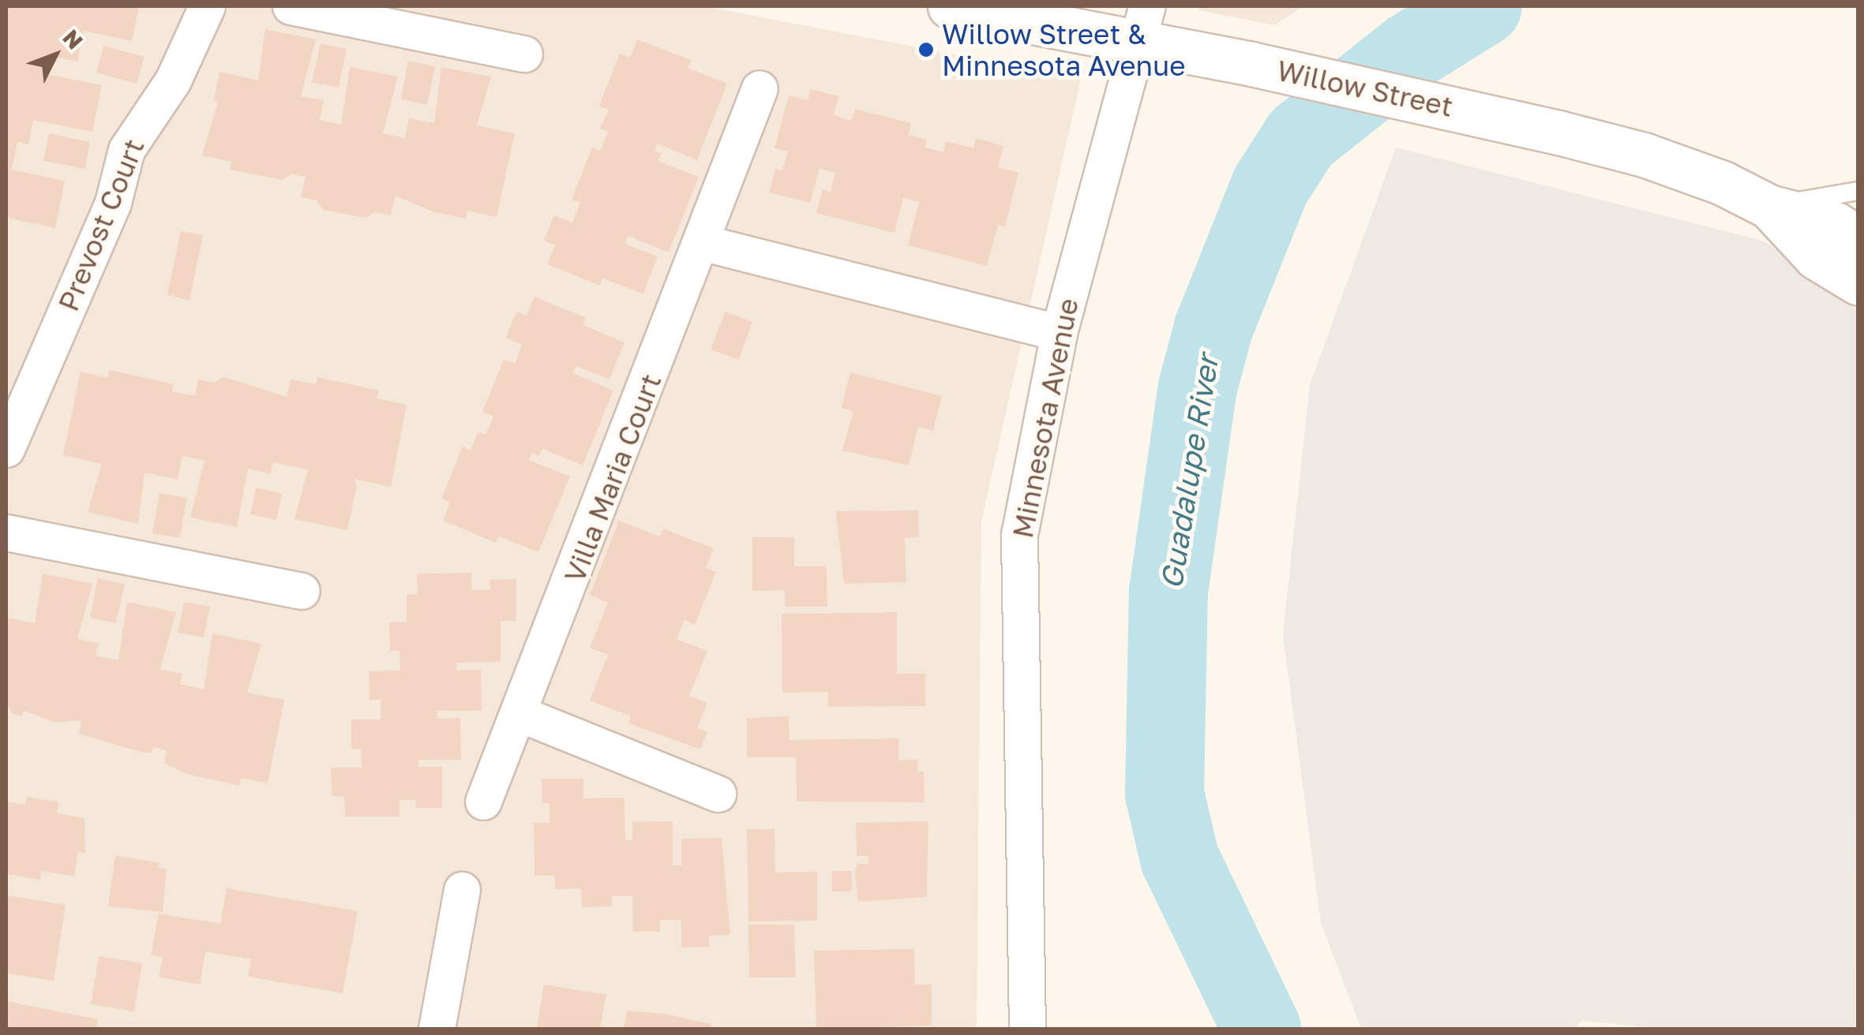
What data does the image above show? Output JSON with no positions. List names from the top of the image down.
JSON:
{
  "streets": {
    "main road": ["Willow Street"],
    "street": ["Prevost Court", "Minnesota Avenue", "Villa Maria Court"]
  },
  "crossings": [
    ["Willow Street", "Minnesota Avenue"]
  ],
  "water": ["Guadalupe River"],
  "places": ["Willow Street & Minnesota Avenue"],
  "north": "top right"
}
